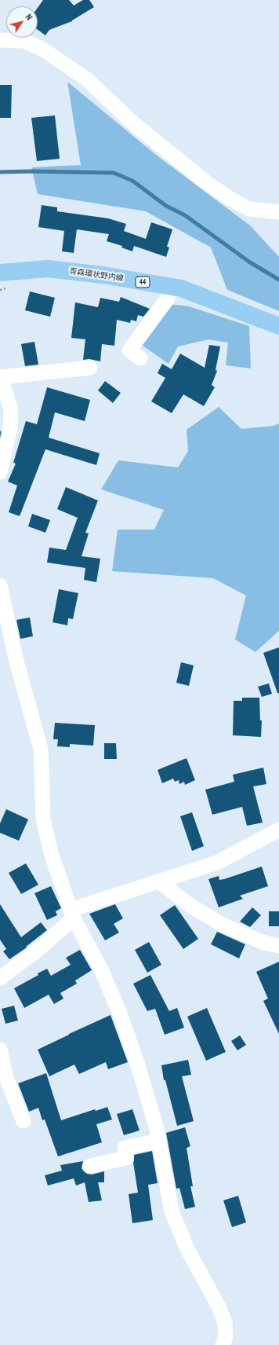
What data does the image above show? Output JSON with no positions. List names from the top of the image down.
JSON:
{
  "streets": {
    "main road": ["青森環状野内線", "44"]
  },
  "north": "top right"
}
